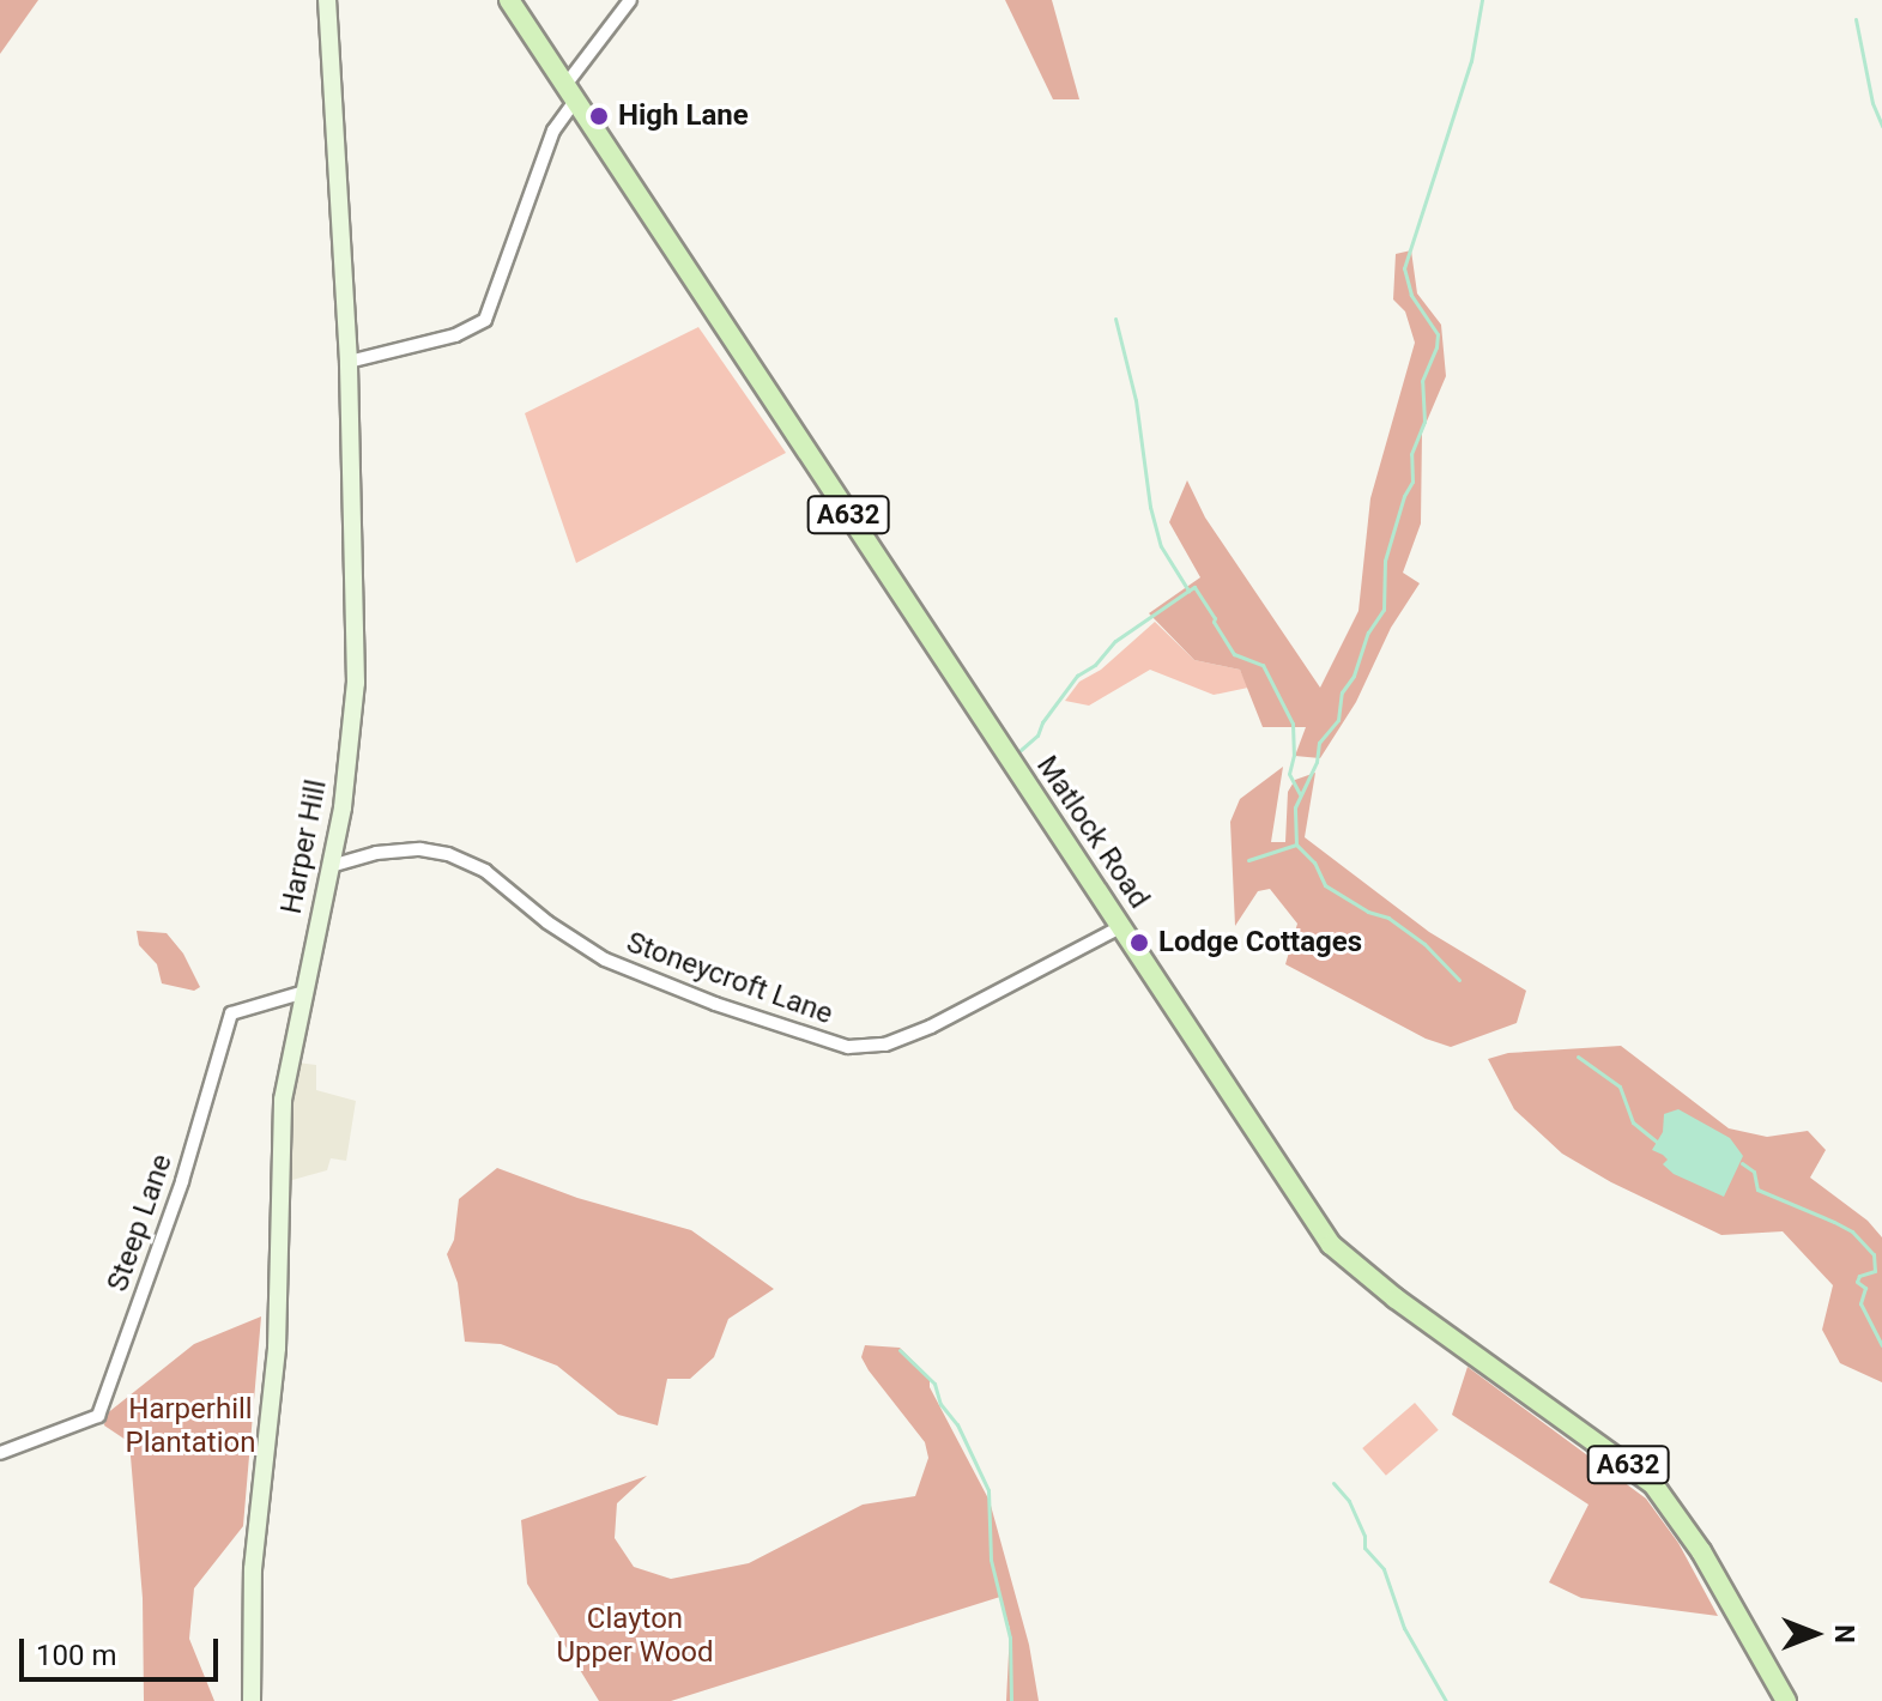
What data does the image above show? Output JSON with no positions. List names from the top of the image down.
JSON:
{
  "streets": {
    "main road": ["A632", "Matlock Road"],
    "street": ["Harper Hill", "Stoneycroft Lane", "Steep Lane"]
  },
  "crossings": [
    ["Matlock Road", "Stoneycroft Lane"],
    ["Harper Hill", "Stoneycroft Lane"],
    ["Harper Hill", "Steep Lane"]
  ],
  "parks": ["Harperhill Plantation", "Clayton Upper Wood"],
  "places": ["High Lane", "Lodge Cottages"],
  "scale_bar": "100 m",
  "north": "right"
}
